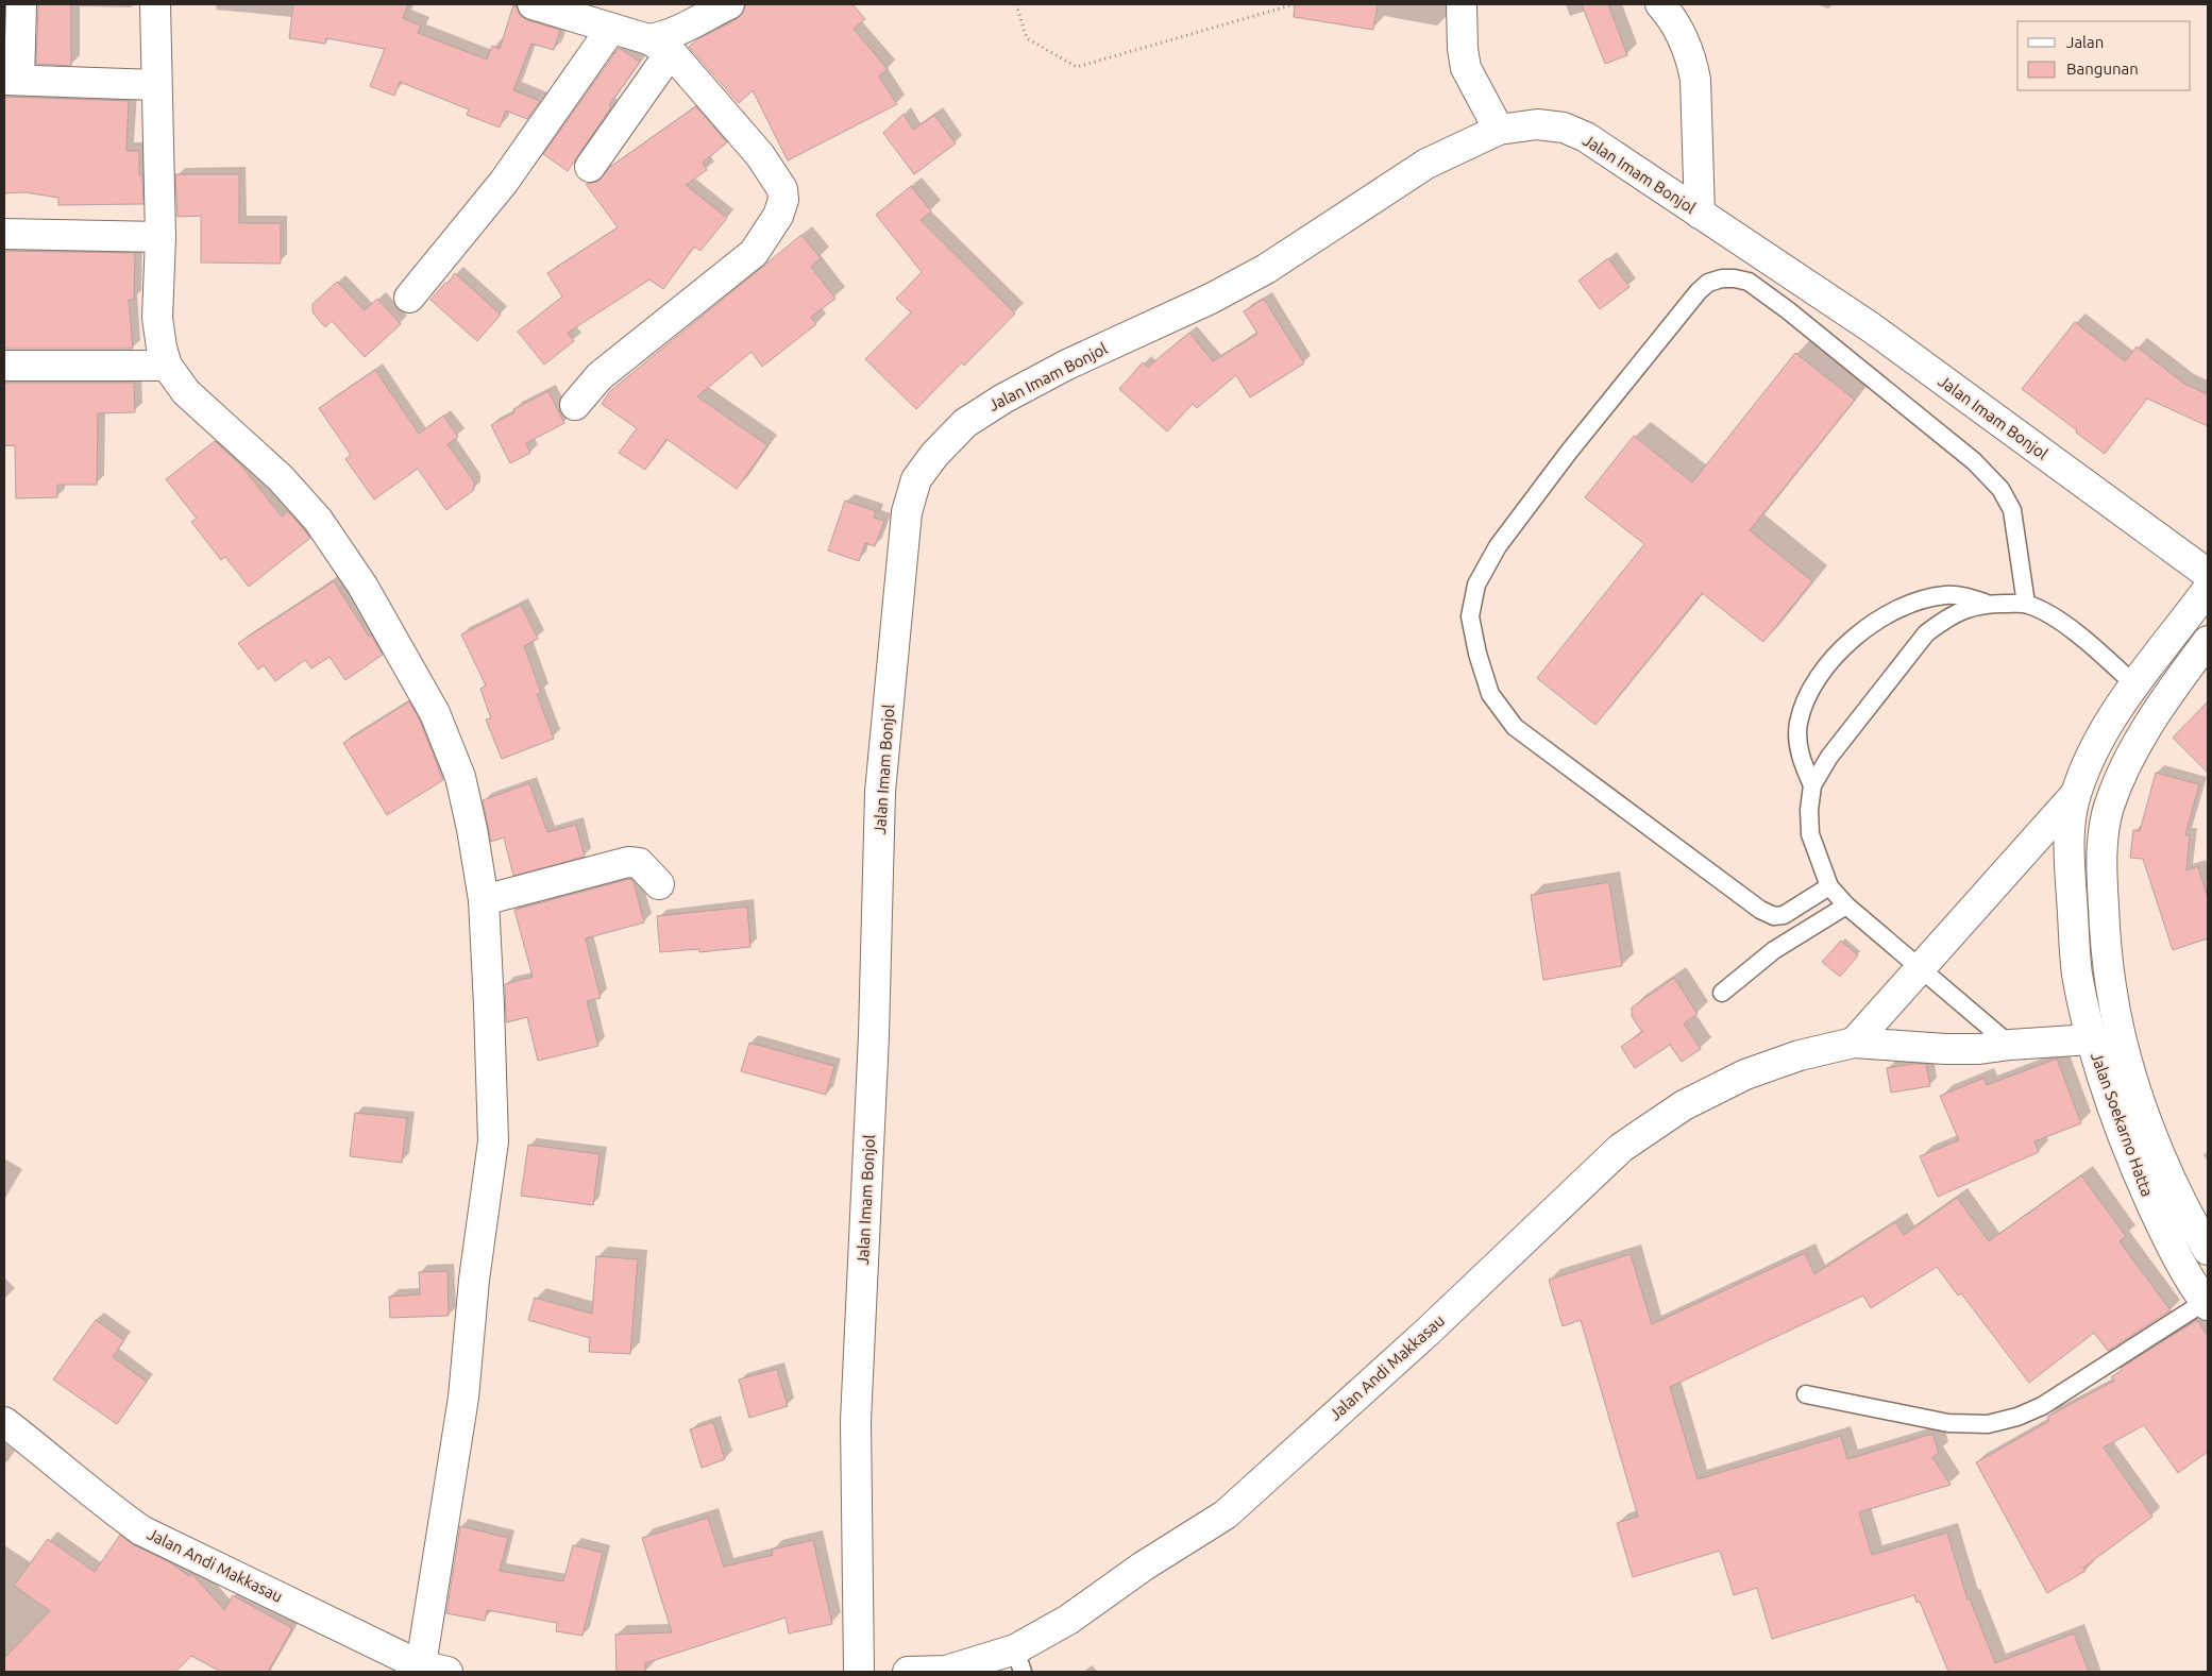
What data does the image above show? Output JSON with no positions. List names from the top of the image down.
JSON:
{
  "streets": {
    "street": ["Jalan Imam Bonjol", "Jalan Soekarno Hatta", "Jalan Andi Makkasau"]
  },
  "crossings": [
    ["Jalan Soekarno Hatta", "Jalan Andi Makkasau"]
  ],
  "legend": ["Jalan", "Bangunan"]
}
